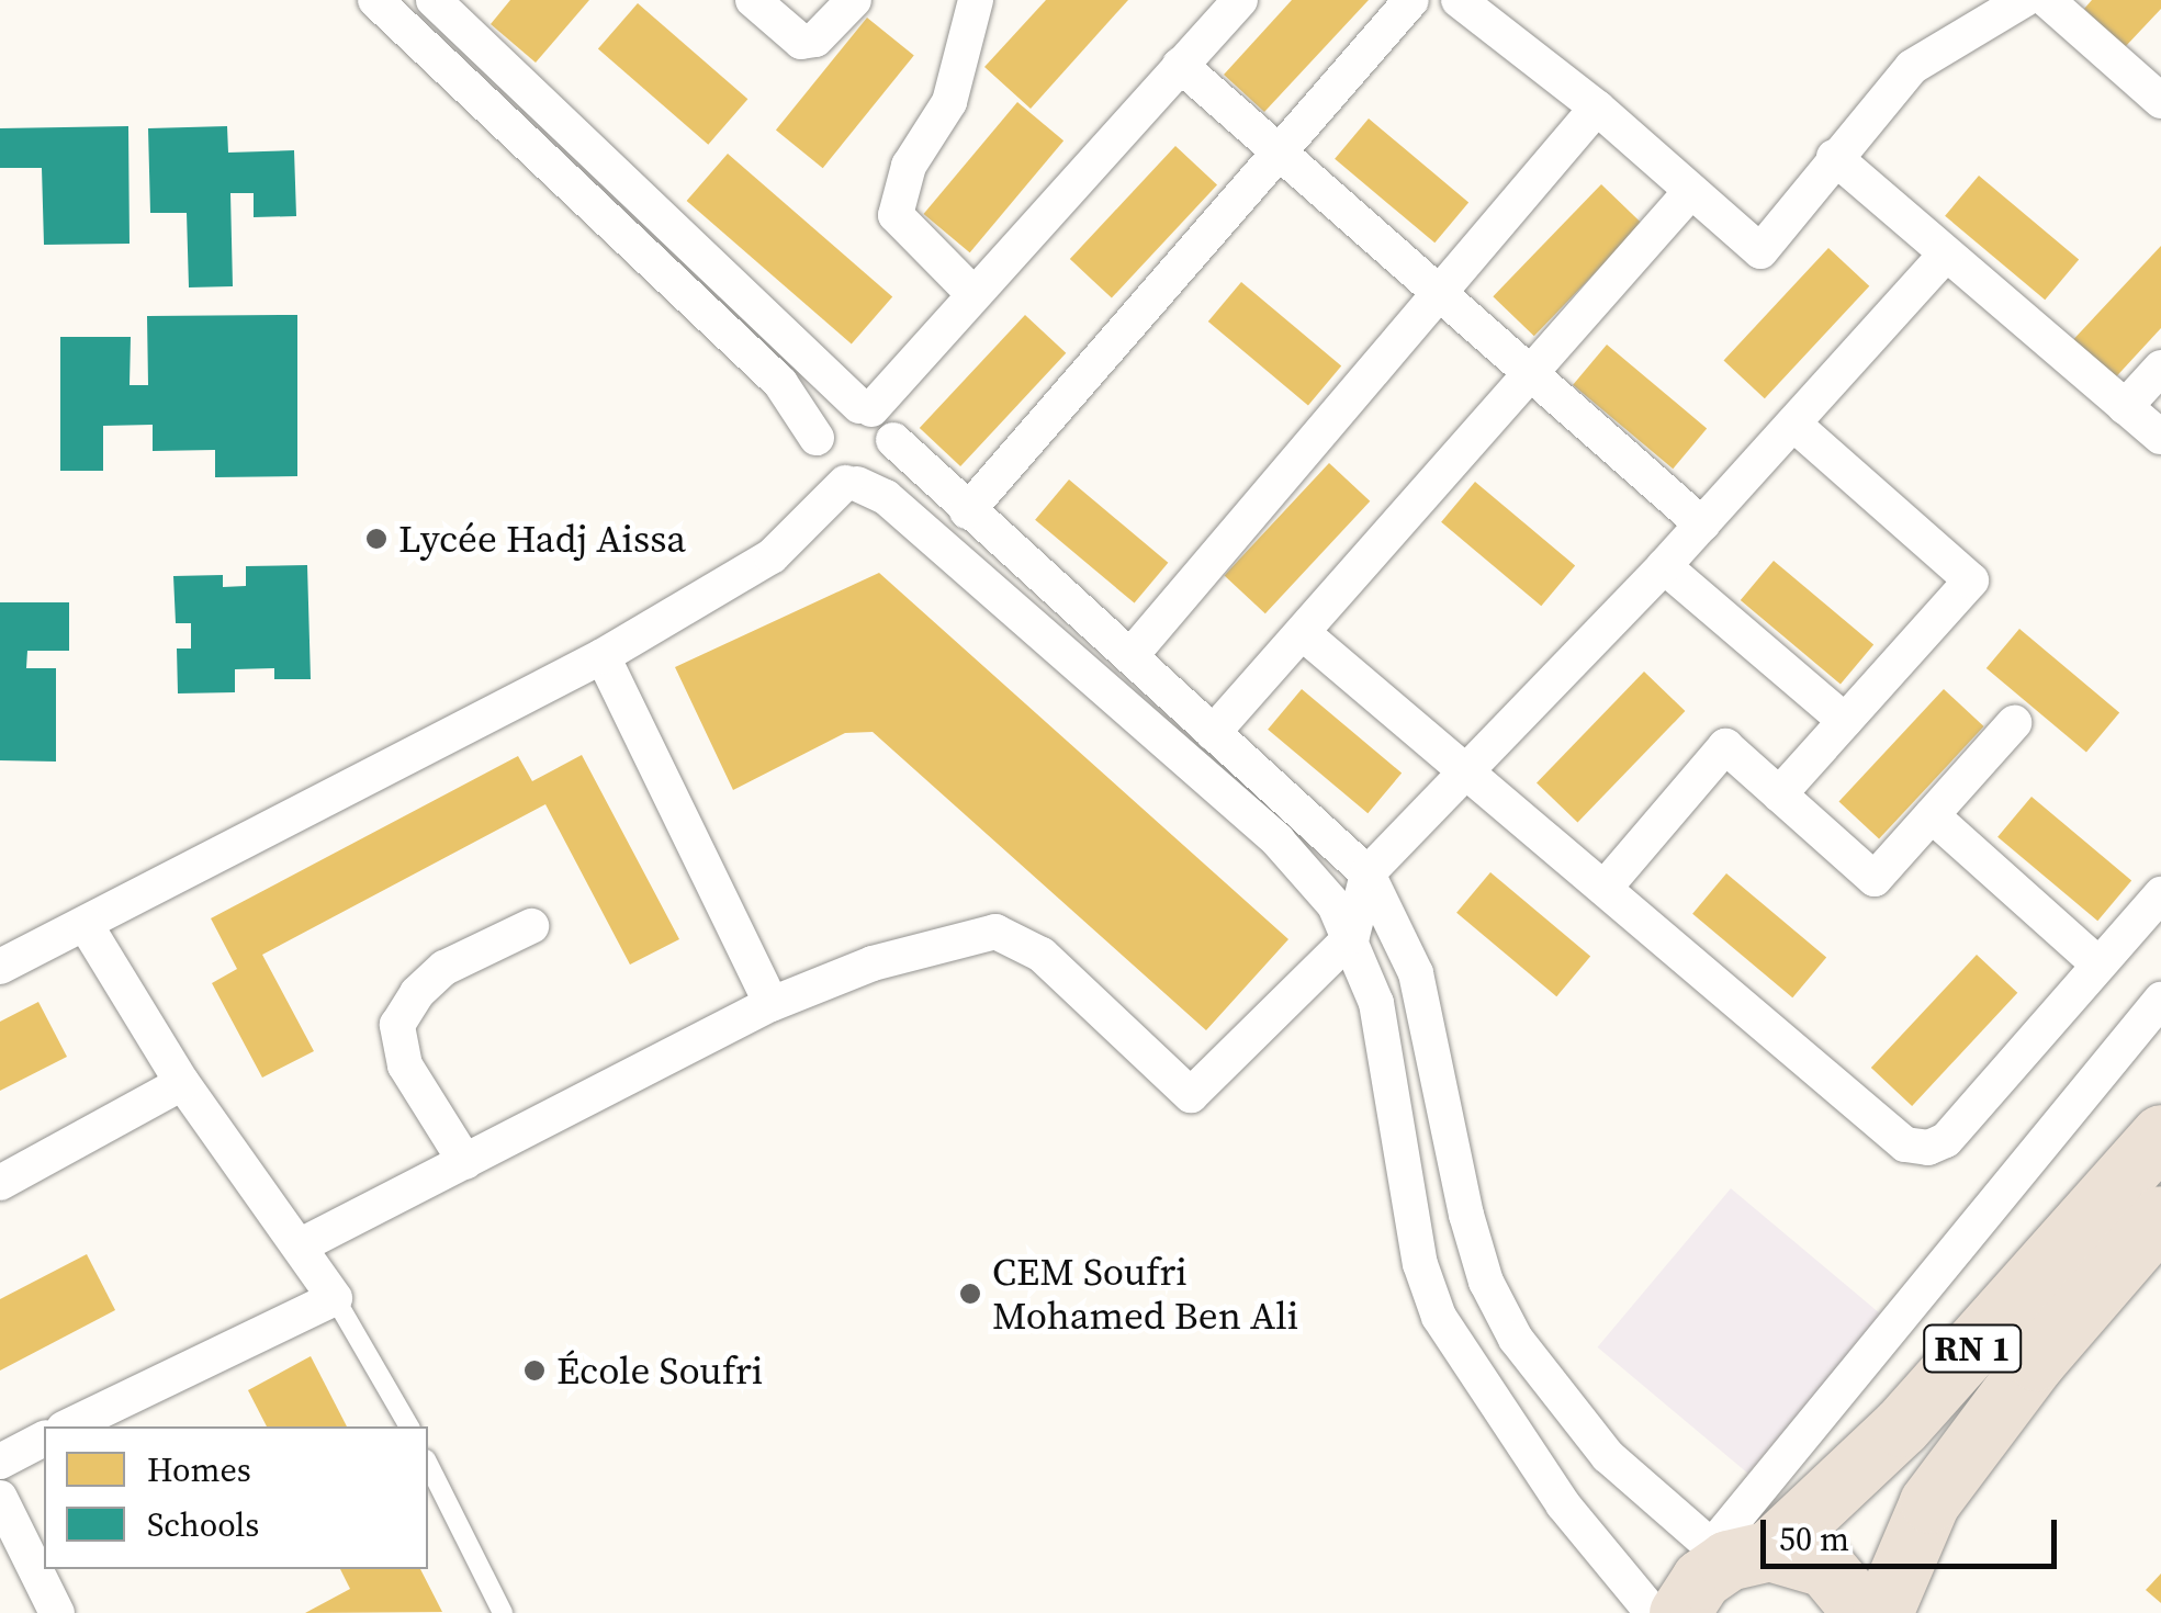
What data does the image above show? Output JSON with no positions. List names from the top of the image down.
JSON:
{
  "streets": {
    "highway": ["RN 1"]
  },
  "places": ["Lycée Hadj Aissa", "CEM Soufri Mohamed Ben Ali", "École Soufri"],
  "legend": ["Homes", "Schools"],
  "scale_bar": "50 m"
}
